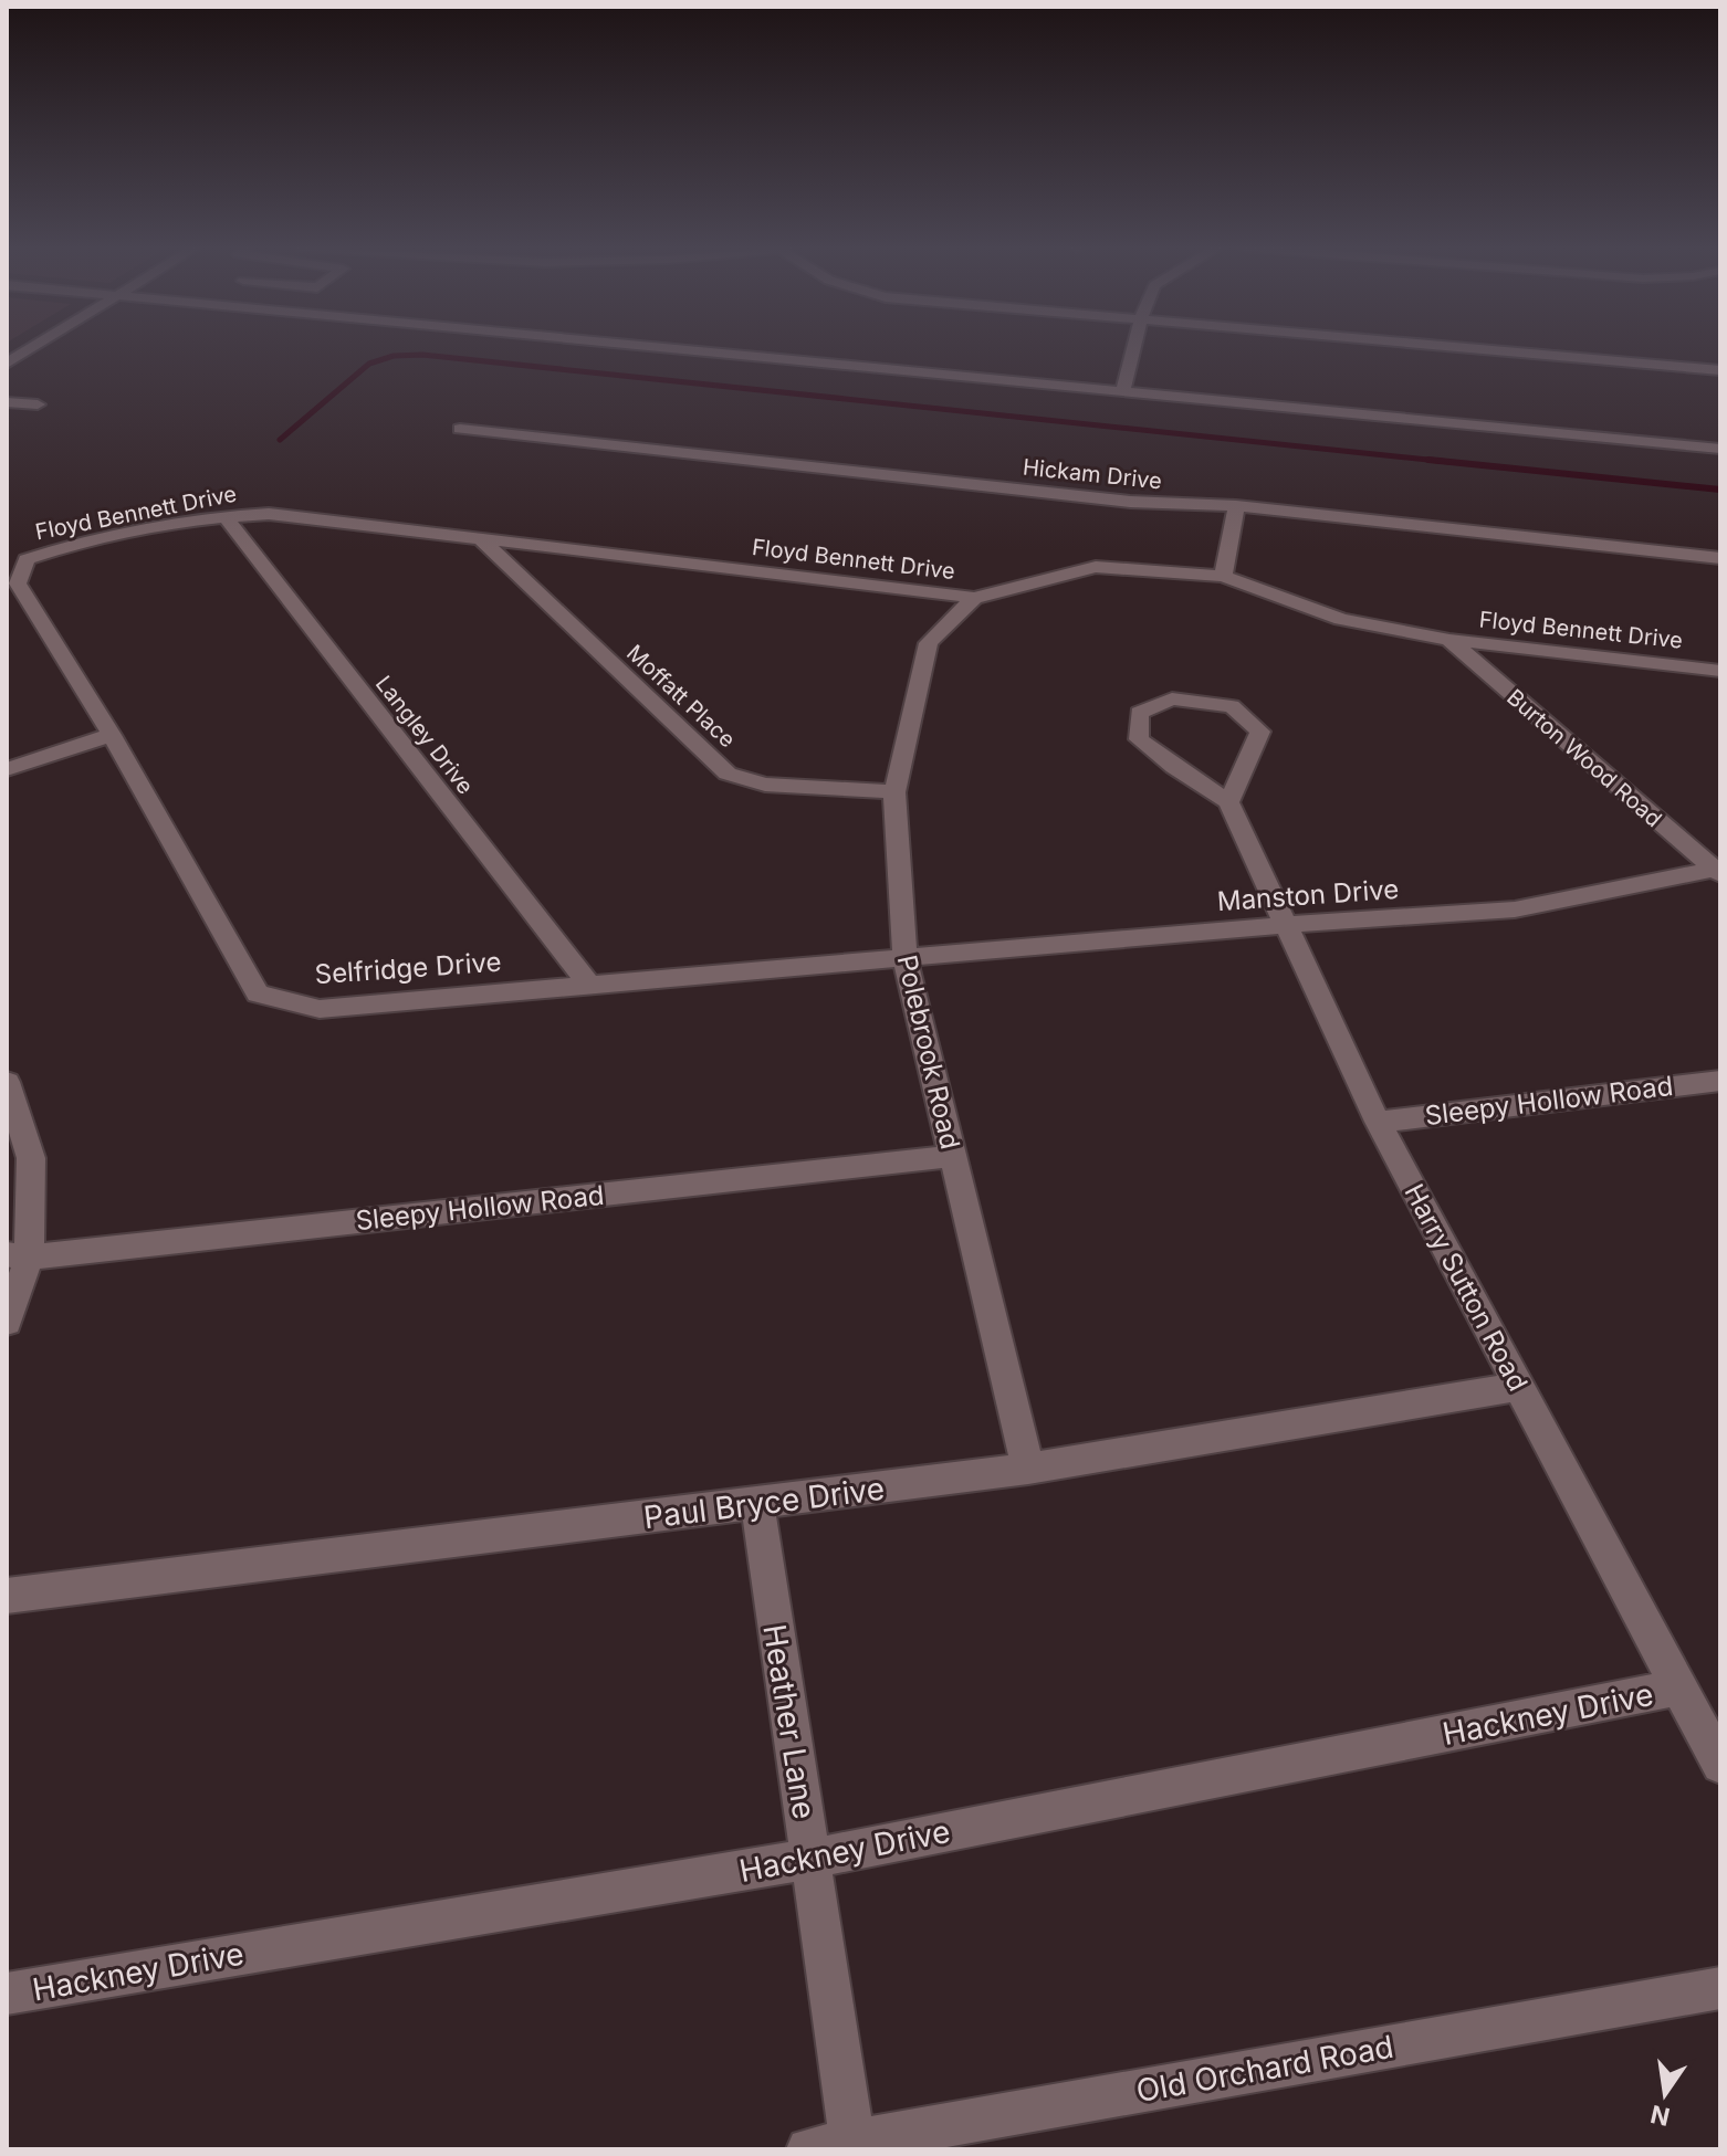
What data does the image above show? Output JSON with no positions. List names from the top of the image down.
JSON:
{
  "streets": {
    "street": [
      "Hickam Drive",
      "Floyd Bennett Drive",
      "Moffatt Place",
      "Langley Drive",
      "Burton Wood Road",
      "Manston Drive",
      "Selfridge Drive",
      "Polebrook Road",
      "Sleepy Hollow Road",
      "Harry Sutton Road",
      "Paul Bryce Drive",
      "Hackney Drive",
      "Heather Lane",
      "Old Orchard Road"
    ]
  },
  "crossings": [
    ["Floyd Bennett Drive", "Moffatt Place"],
    ["Floyd Bennett Drive", "Langley Drive"],
    ["Floyd Bennett Drive", "Burton Wood Road"],
    ["Floyd Bennett Drive", "Selfridge Drive"],
    ["Floyd Bennett Drive", "Polebrook Road"],
    ["Moffatt Place", "Polebrook Road"],
    ["Langley Drive", "Selfridge Drive"],
    ["Burton Wood Road", "Manston Drive"],
    ["Manston Drive", "Selfridge Drive"],
    ["Manston Drive", "Polebrook Road"],
    ["Manston Drive", "Harry Sutton Road"],
    ["Selfridge Drive", "Polebrook Road"],
    ["Polebrook Road", "Sleepy Hollow Road"],
    ["Polebrook Road", "Paul Bryce Drive"],
    ["Sleepy Hollow Road", "Harry Sutton Road"],
    ["Harry Sutton Road", "Paul Bryce Drive"],
    ["Harry Sutton Road", "Hackney Drive"],
    ["Paul Bryce Drive", "Heather Lane"],
    ["Hackney Drive", "Heather Lane"],
    ["Heather Lane", "Old Orchard Road"]
  ],
  "north": "bottom"
}
